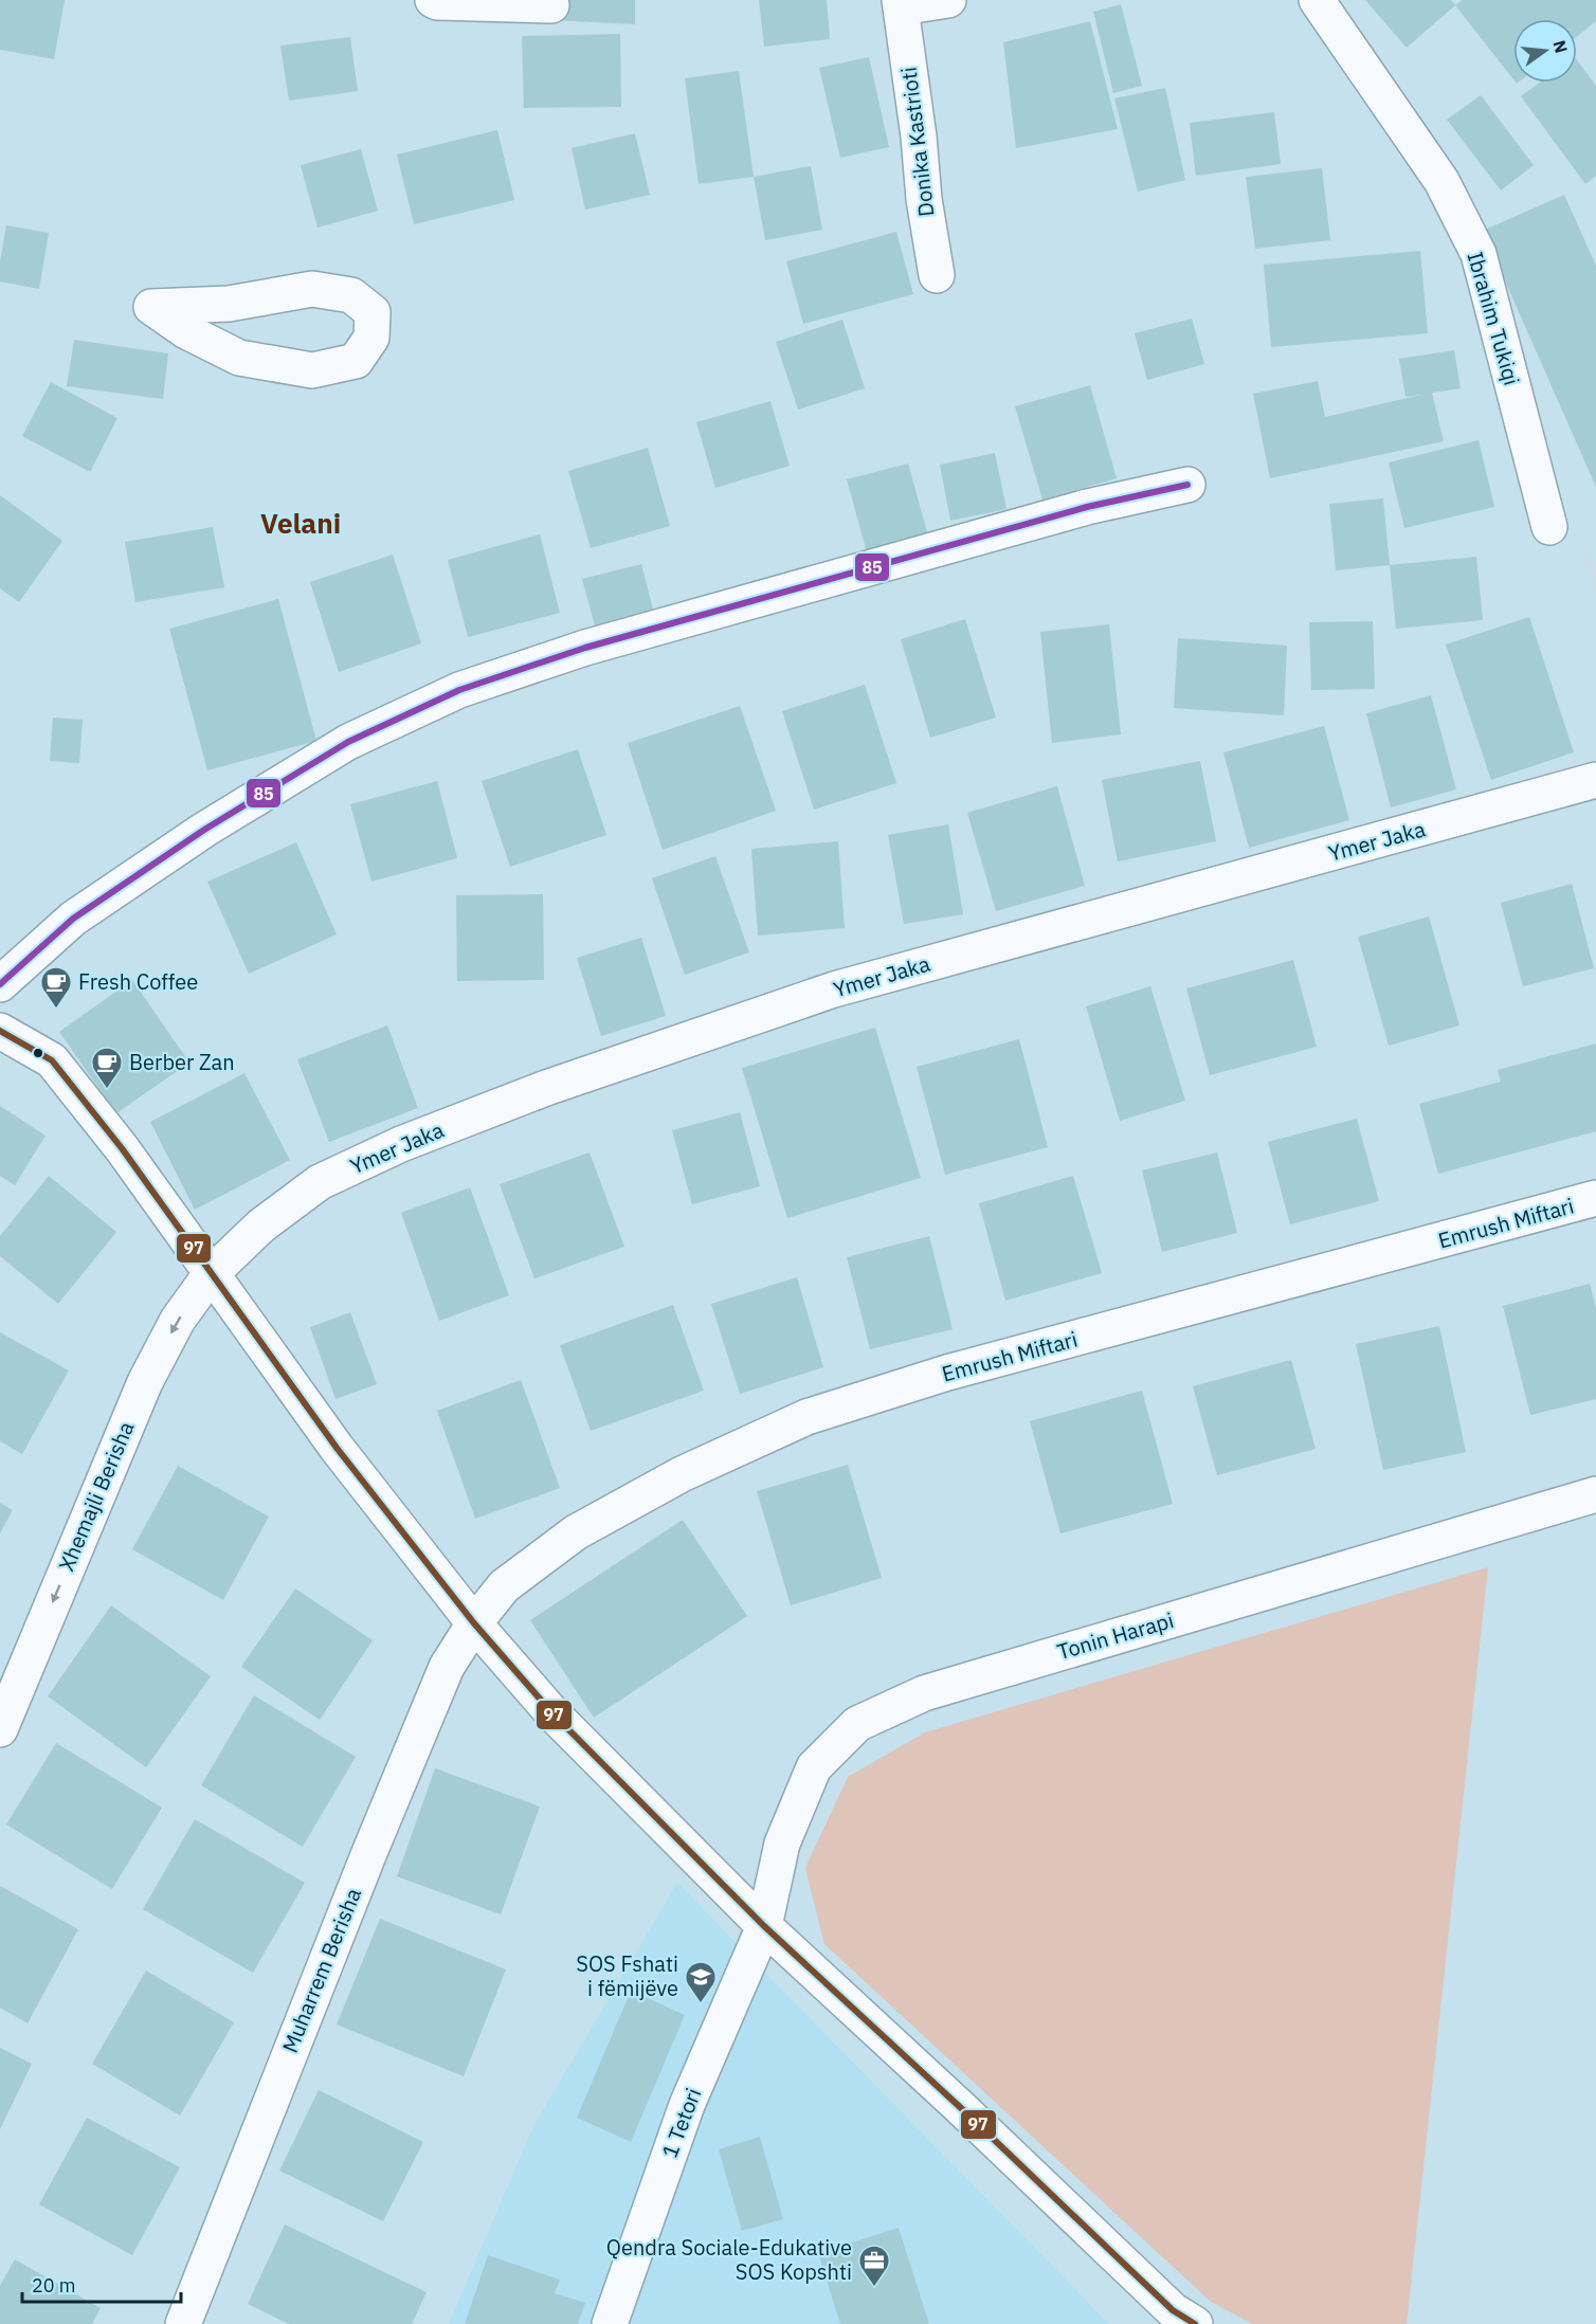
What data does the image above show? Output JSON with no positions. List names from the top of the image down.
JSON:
{
  "streets": {
    "street": [
      "Donika Kastrioti",
      "Ibrahim Tukiqi",
      "Ymer Jaka",
      "Emrush Miftari",
      "Xhemajli Berisha",
      "Tonin Harapi",
      "Muharrem Berisha",
      "1 Tetori"
    ]
  },
  "crossings": [
    ["Ymer Jaka", "Xhemajli Berisha"],
    ["Emrush Miftari", "Muharrem Berisha"],
    ["Tonin Harapi", "1 Tetori"]
  ],
  "one_way": ["Xhemajli Berisha"],
  "districts": ["Velani"],
  "places": {
    "cafe": ["Fresh Coffee", "Berber Zan"],
    "school or university": ["SOS Fshati i fëmijëve"],
    "office": ["Qendra Sociale-Edukative SOS Kopshti"]
  },
  "lines": ["transit line 85", "transit line 97"],
  "scale_bar": "20 m",
  "north": "right"
}
